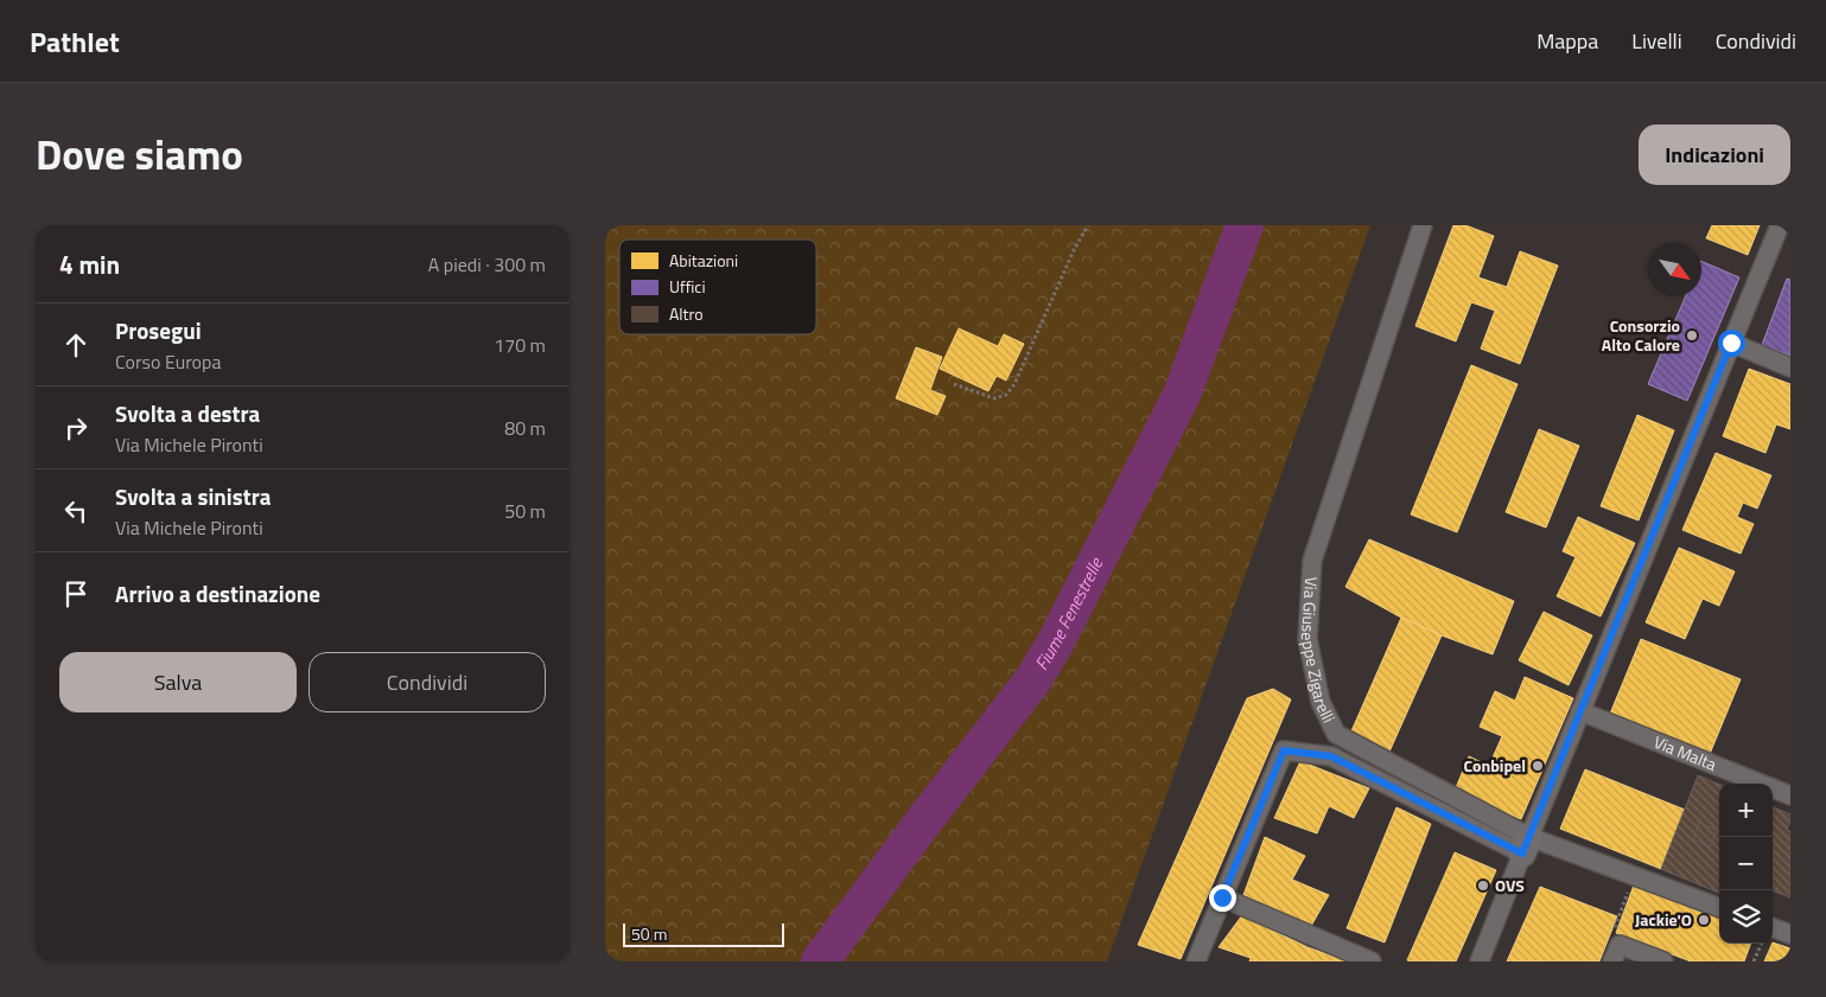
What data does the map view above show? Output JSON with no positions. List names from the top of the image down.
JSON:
{
  "streets": {
    "street": ["Via Giuseppe Zigarelli", "Via Malta"]
  },
  "water": ["Fiume Fenestrelle"],
  "places": [
    "Consorzio Alto Calore",
    "Conbipel",
    "OVS",
    "Jackie'O"
  ],
  "legend": ["Abitazioni", "Uffici", "Altro"],
  "scale_bar": "50 m",
  "north": "bottom right",
  "page": {
    "header": "Pathlet",
    "nav": ["Mappa", "Livelli", "Condividi"],
    "title": "Dove siamo",
    "buttons": [
      "Indicazioni",
      ["Salva", "Condividi"]
    ],
    "heading": ["4 min", "A piedi · 300 m"],
    "list": [
      ["Prosegui", "Corso Europa", "170 m"],
      ["Svolta a destra", "Via Michele Pironti", "80 m"],
      ["Svolta a sinistra", "Via Michele Pironti", "50 m"],
      "Arrivo a destinazione"
    ],
    "map_buttons": ["+", "−"],
    "scale": "50 m"
  }
}
